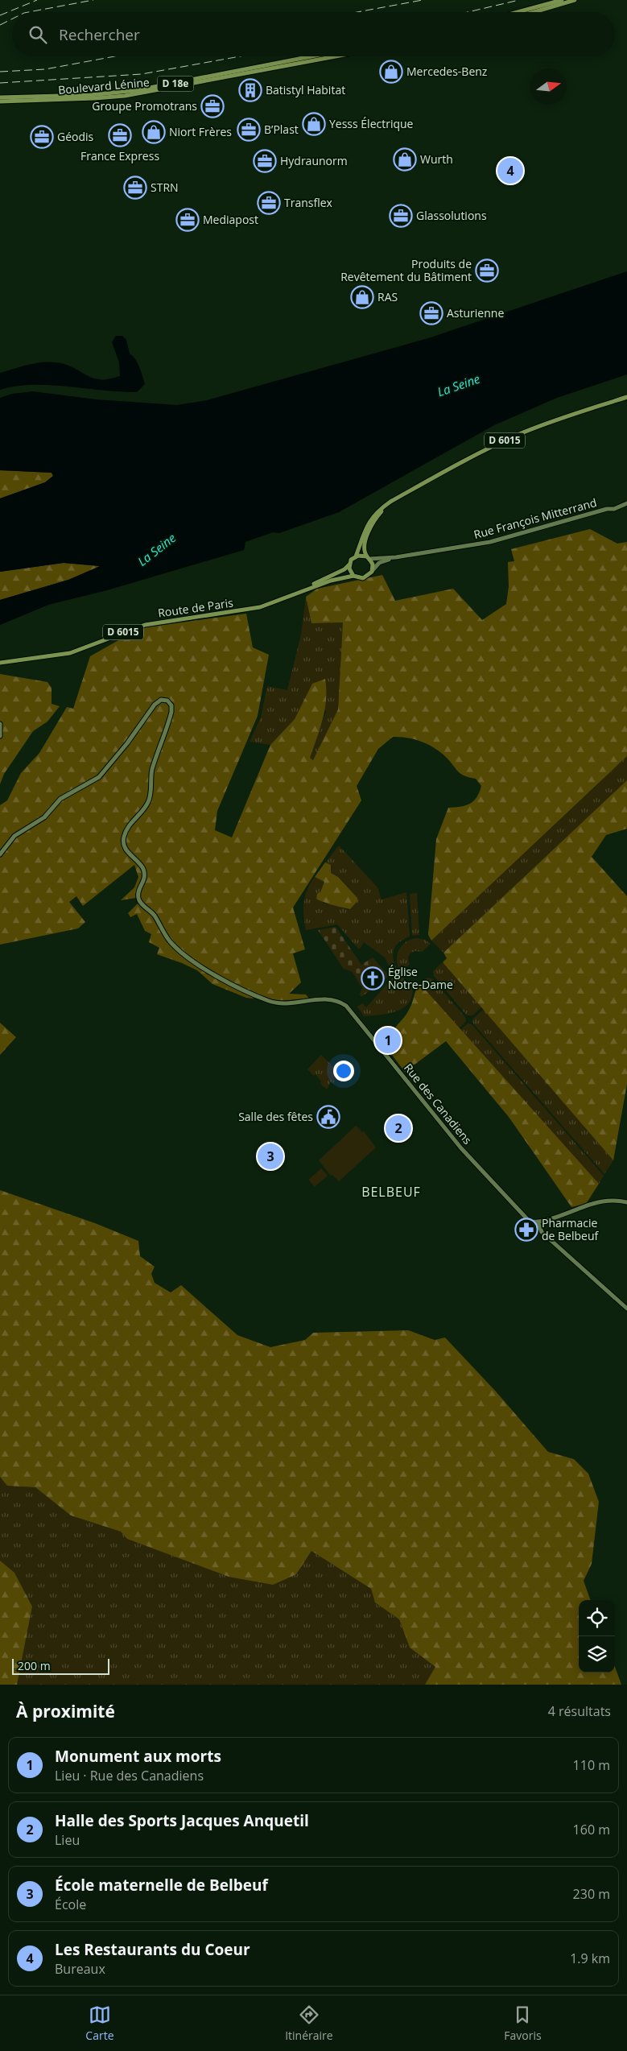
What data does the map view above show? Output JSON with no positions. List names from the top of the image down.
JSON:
{
  "streets": {
    "main road": [
      "D 18e",
      "Boulevard Lénine",
      "D 6015",
      "Rue François Mitterrand",
      "Route de Paris",
      "Rue des Canadiens"
    ]
  },
  "crossings": [
    ["D 6015", "Route de Paris"]
  ],
  "districts": ["BELBEUF"],
  "water": ["La Seine"],
  "places": {
    "shop": [
      "Mercedes-Benz",
      "Yesss Électrique",
      "Niort Frères",
      "Wurth",
      "RAS"
    ],
    "building": ["Batistyl Habitat"],
    "office": [
      "Groupe Promotrans",
      "B’Plast",
      "France Express",
      "Géodis",
      "Hydraunorm",
      "STRN",
      "Transflex",
      "Glassolutions",
      "Mediapost",
      "Produits de Revêtement du Bâtiment",
      "Asturienne"
    ],
    "church": ["Église Notre-Dame"],
    "public building": ["Salle des fêtes"],
    "pharmacy": ["Pharmacie de Belbeuf"]
  },
  "scale_bar": "200 m",
  "north": "right",
  "page": {
    "search": "Rechercher",
    "pins": [
      "4",
      "1",
      "2",
      "3"
    ],
    "scale": "200 m",
    "heading": ["À proximité", "4 résultats"],
    "list": [
      {
        "mark": "1",
        "name": "Monument aux morts",
        "note": "Lieu · Rue des Canadiens",
        "value": "110 m"
      },
      {
        "mark": "2",
        "name": "Halle des Sports Jacques Anquetil",
        "note": "Lieu",
        "value": "160 m"
      },
      {
        "mark": "3",
        "name": "École maternelle de Belbeuf",
        "note": "École",
        "value": "230 m"
      },
      {
        "mark": "4",
        "name": "Les Restaurants du Coeur",
        "note": "Bureaux",
        "value": "1.9 km"
      }
    ],
    "nav": ["Carte", "Itinéraire", "Favoris"]
  }
}
